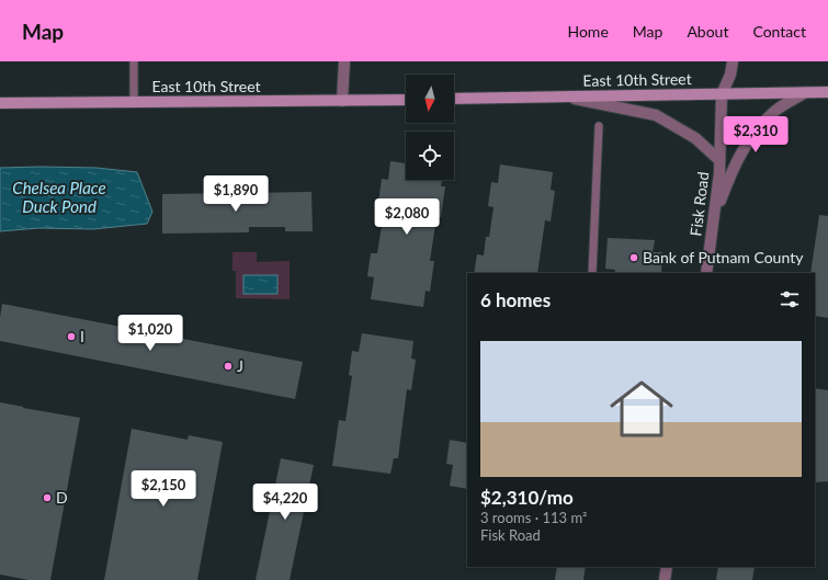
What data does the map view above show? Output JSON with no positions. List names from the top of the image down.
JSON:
{
  "streets": {
    "main road": ["East 10th Street"],
    "street": ["Fisk Road"]
  },
  "crossings": [
    ["East 10th Street", "Fisk Road"]
  ],
  "water": ["Chelsea Place Duck Pond"],
  "places": [
    "Bank of Putnam County",
    "I",
    "J",
    "D"
  ],
  "north": "bottom",
  "page": {
    "header": "Map",
    "nav": [
      "Home",
      "Map",
      "About",
      "Contact"
    ],
    "price": [
      "$2,310",
      "$1,890",
      "$2,080",
      "$1,020",
      "$2,150",
      "$4,220"
    ],
    "heading": "6 homes",
    "list": [
      {
        "name": "$2,310/mo",
        "note": "3 rooms · 113 m² · Fisk Road"
      }
    ]
  }
}
